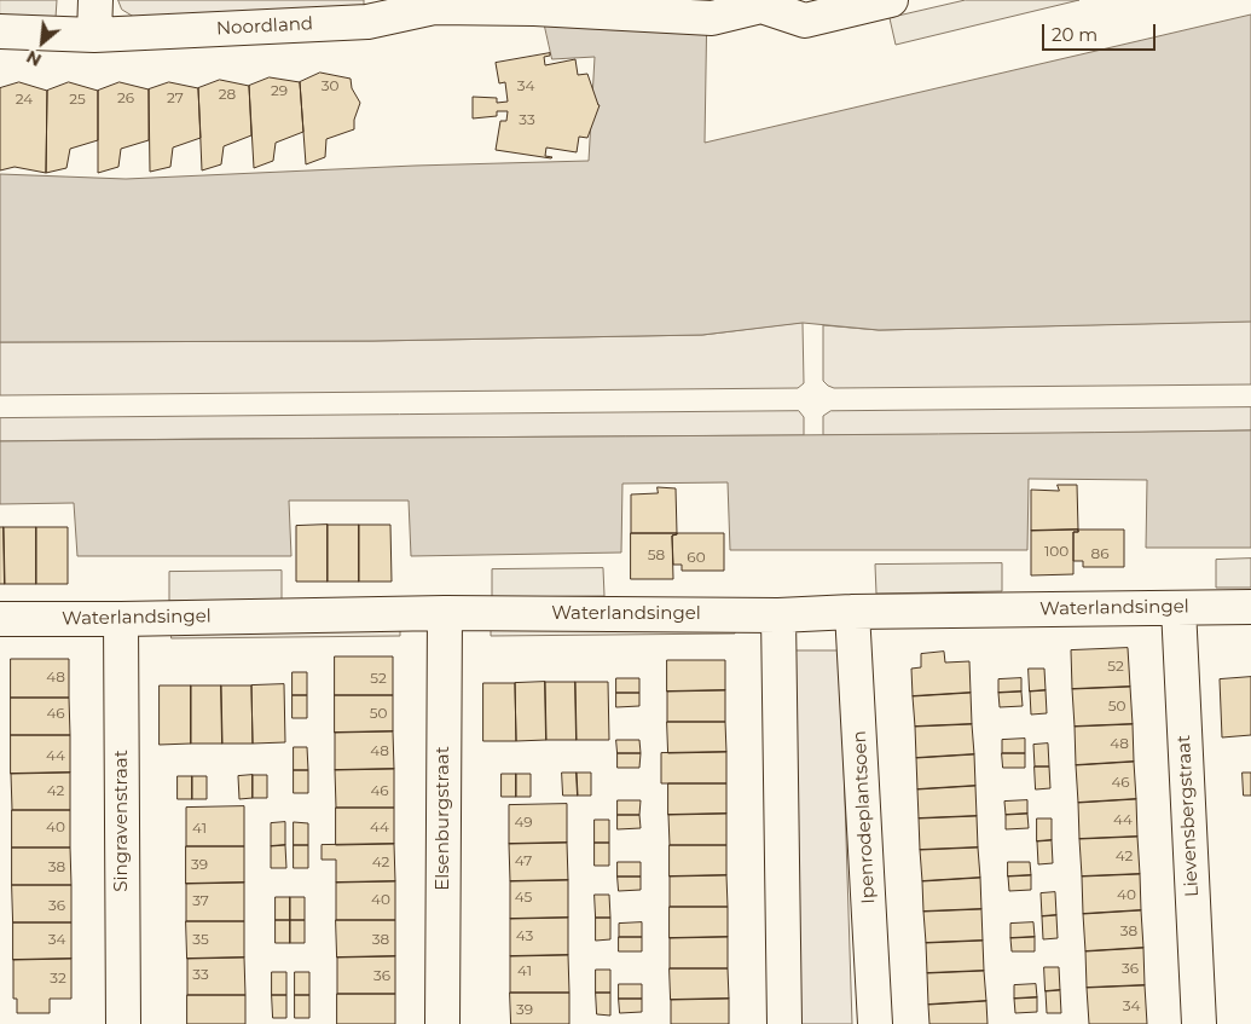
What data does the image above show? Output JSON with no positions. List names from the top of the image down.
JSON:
{
  "streets": {
    "street": [
      "Noordland",
      "Waterlandsingel",
      "Lievensbergstraat",
      "Ipenrodeplantsoen",
      "Elsenburgstraat",
      "Singravenstraat"
    ]
  },
  "crossings": [
    ["Waterlandsingel", "Lievensbergstraat"],
    ["Waterlandsingel", "Ipenrodeplantsoen"],
    ["Waterlandsingel", "Elsenburgstraat"],
    ["Waterlandsingel", "Singravenstraat"]
  ],
  "house_numbers": [
    "30",
    "34",
    "29",
    "28",
    "26",
    "27",
    "24",
    "25",
    "33",
    "100",
    "86",
    "58",
    "60",
    "52",
    "48",
    "52",
    "50",
    "46",
    "50",
    "48",
    "48",
    "44",
    "46",
    "42",
    "46",
    "44",
    "49",
    "40",
    "44",
    "41",
    "42",
    "47",
    "42",
    "39",
    "38",
    "40",
    "45",
    "40",
    "37",
    "36",
    "38",
    "43",
    "34",
    "35",
    "38",
    "36",
    "41",
    "33",
    "36",
    "32",
    "34",
    "39"
  ],
  "scale_bar": "20 m",
  "north": "bottom left"
}
